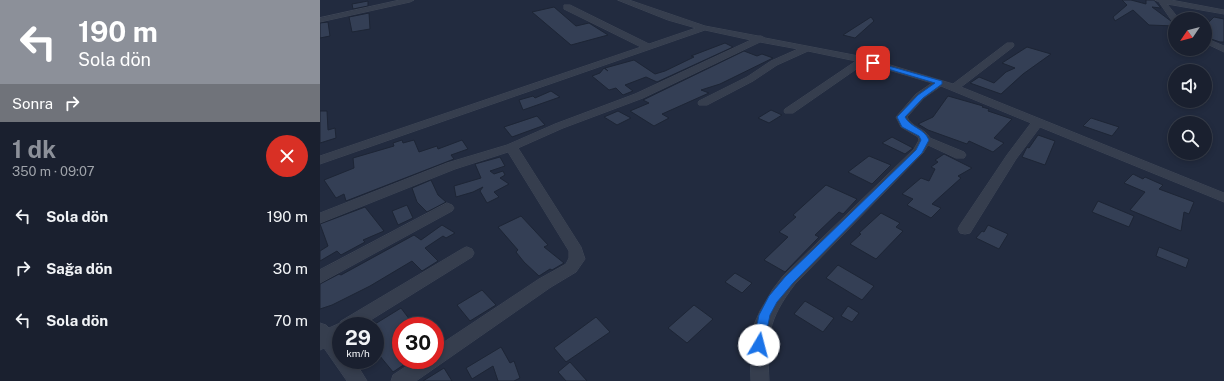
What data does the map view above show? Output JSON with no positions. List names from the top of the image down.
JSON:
{
  "north": "bottom left",
  "page": {
    "turn": ["190 m", "Sola dön"],
    "then": "Sonra",
    "heading": ["1 dk", "350 m · 09:07"],
    "list": [
      {
        "name": "Sola dön",
        "value": "190 m"
      },
      {
        "name": "Sağa dön",
        "value": "30 m"
      },
      {
        "name": "Sola dön",
        "value": "70 m"
      }
    ],
    "speed": "29 km/h",
    "limit": "30"
  }
}
